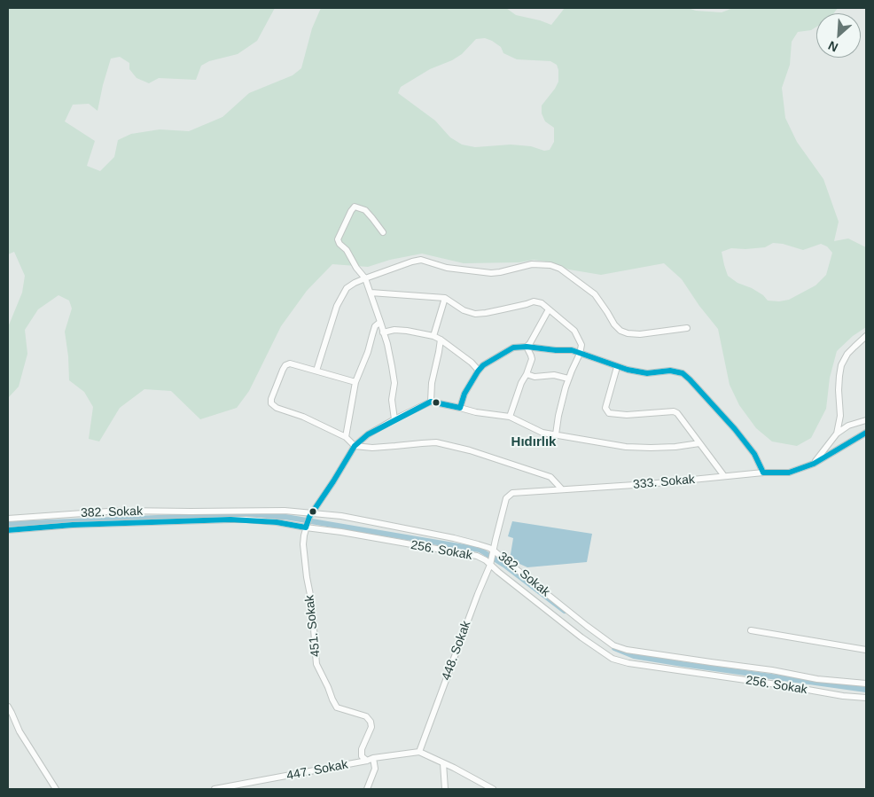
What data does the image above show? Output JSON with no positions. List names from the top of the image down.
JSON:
{
  "streets": {
    "street": [
      "333. Sokak",
      "382. Sokak",
      "256. Sokak",
      "451. Sokak",
      "448. Sokak",
      "447. Sokak"
    ]
  },
  "crossings": [
    ["333. Sokak", "382. Sokak"],
    ["333. Sokak", "448. Sokak"],
    ["382. Sokak", "451. Sokak"],
    ["382. Sokak", "448. Sokak"],
    ["256. Sokak", "451. Sokak"],
    ["256. Sokak", "448. Sokak"],
    ["451. Sokak", "447. Sokak"],
    ["448. Sokak", "447. Sokak"]
  ],
  "districts": ["Hıdırlık"],
  "north": "bottom left"
}
